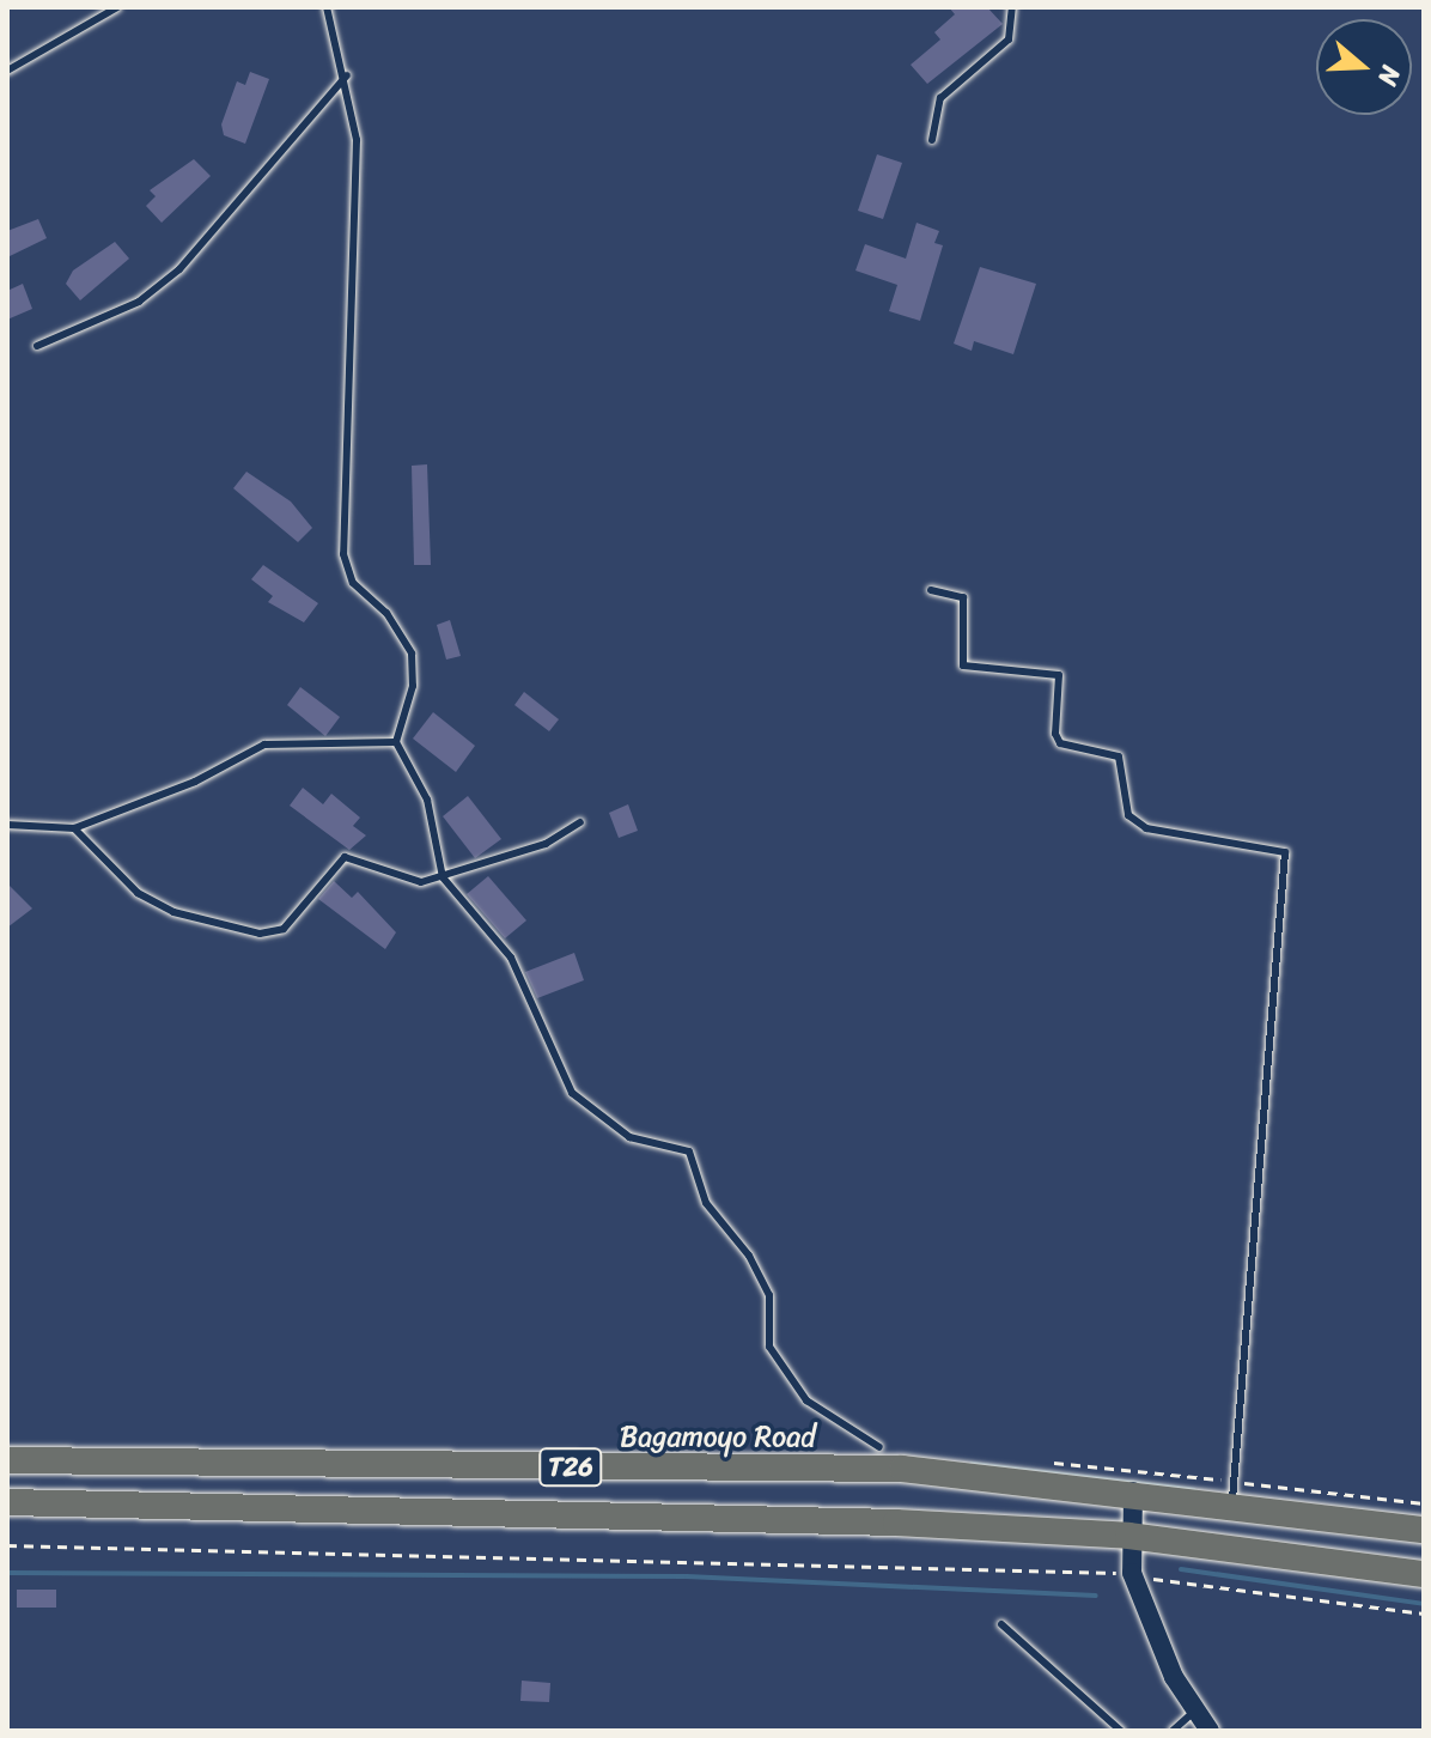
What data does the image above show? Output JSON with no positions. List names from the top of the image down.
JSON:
{
  "streets": {
    "highway": ["Bagamoyo Road", "T26"]
  },
  "north": "right"
}
